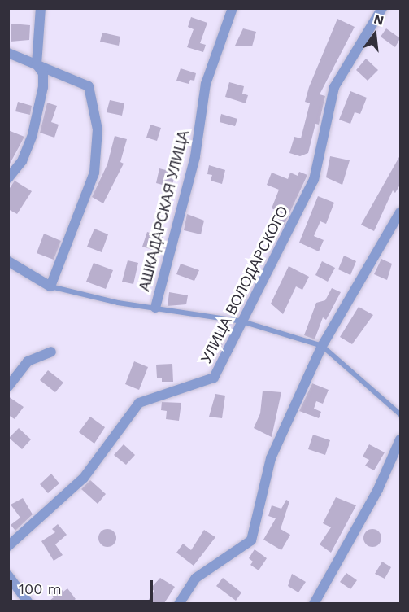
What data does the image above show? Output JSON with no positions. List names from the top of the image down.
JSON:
{
  "streets": {
    "street": ["АШКАДАРСКАЯ УЛИЦА", "УЛИЦА ВОЛОДАРСКОГО"]
  },
  "scale_bar": "100 m",
  "north": "top"
}
